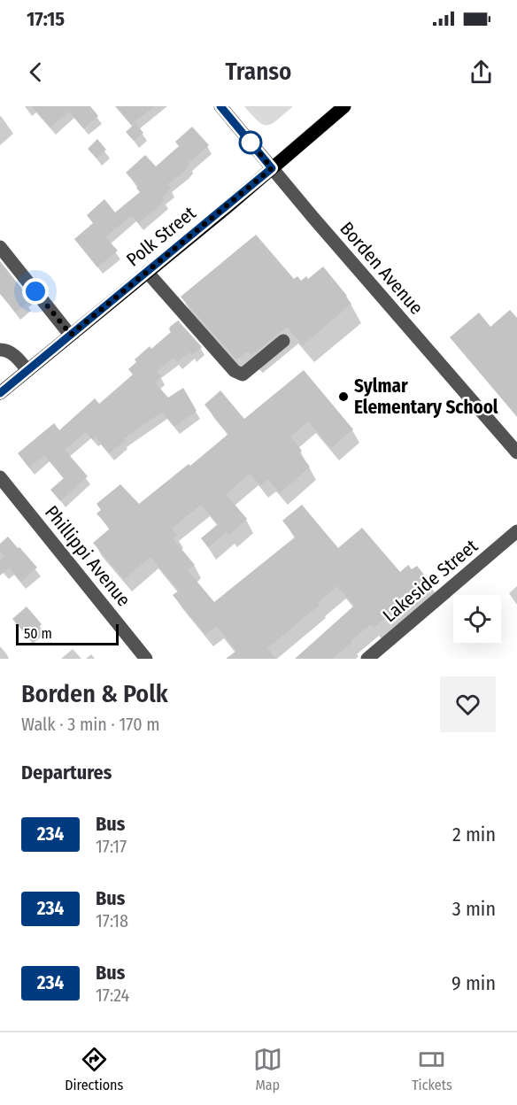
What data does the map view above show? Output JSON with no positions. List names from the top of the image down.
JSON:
{
  "streets": {
    "main road": ["Polk Street"],
    "street": ["Borden Avenue", "Phillippi Avenue", "Lakeside Street"]
  },
  "crossings": [
    ["Polk Street", "Borden Avenue"]
  ],
  "places": ["Sylmar Elementary School"],
  "lines": ["bus line 234"],
  "scale_bar": "50 m",
  "page": {
    "status": "17:15",
    "header": "Transo",
    "scale": "50 m",
    "heading": [
      ["Borden & Polk", "Walk · 3 min · 170 m"],
      "Departures"
    ],
    "list": [
      {
        "mark": "234",
        "name": "Bus",
        "note": "17:17",
        "value": "2 min"
      },
      {
        "mark": "234",
        "name": "Bus",
        "note": "17:18",
        "value": "3 min"
      },
      {
        "mark": "234",
        "name": "Bus",
        "note": "17:24",
        "value": "9 min"
      }
    ],
    "tabs": ["Directions", "Map", "Tickets"]
  }
}
